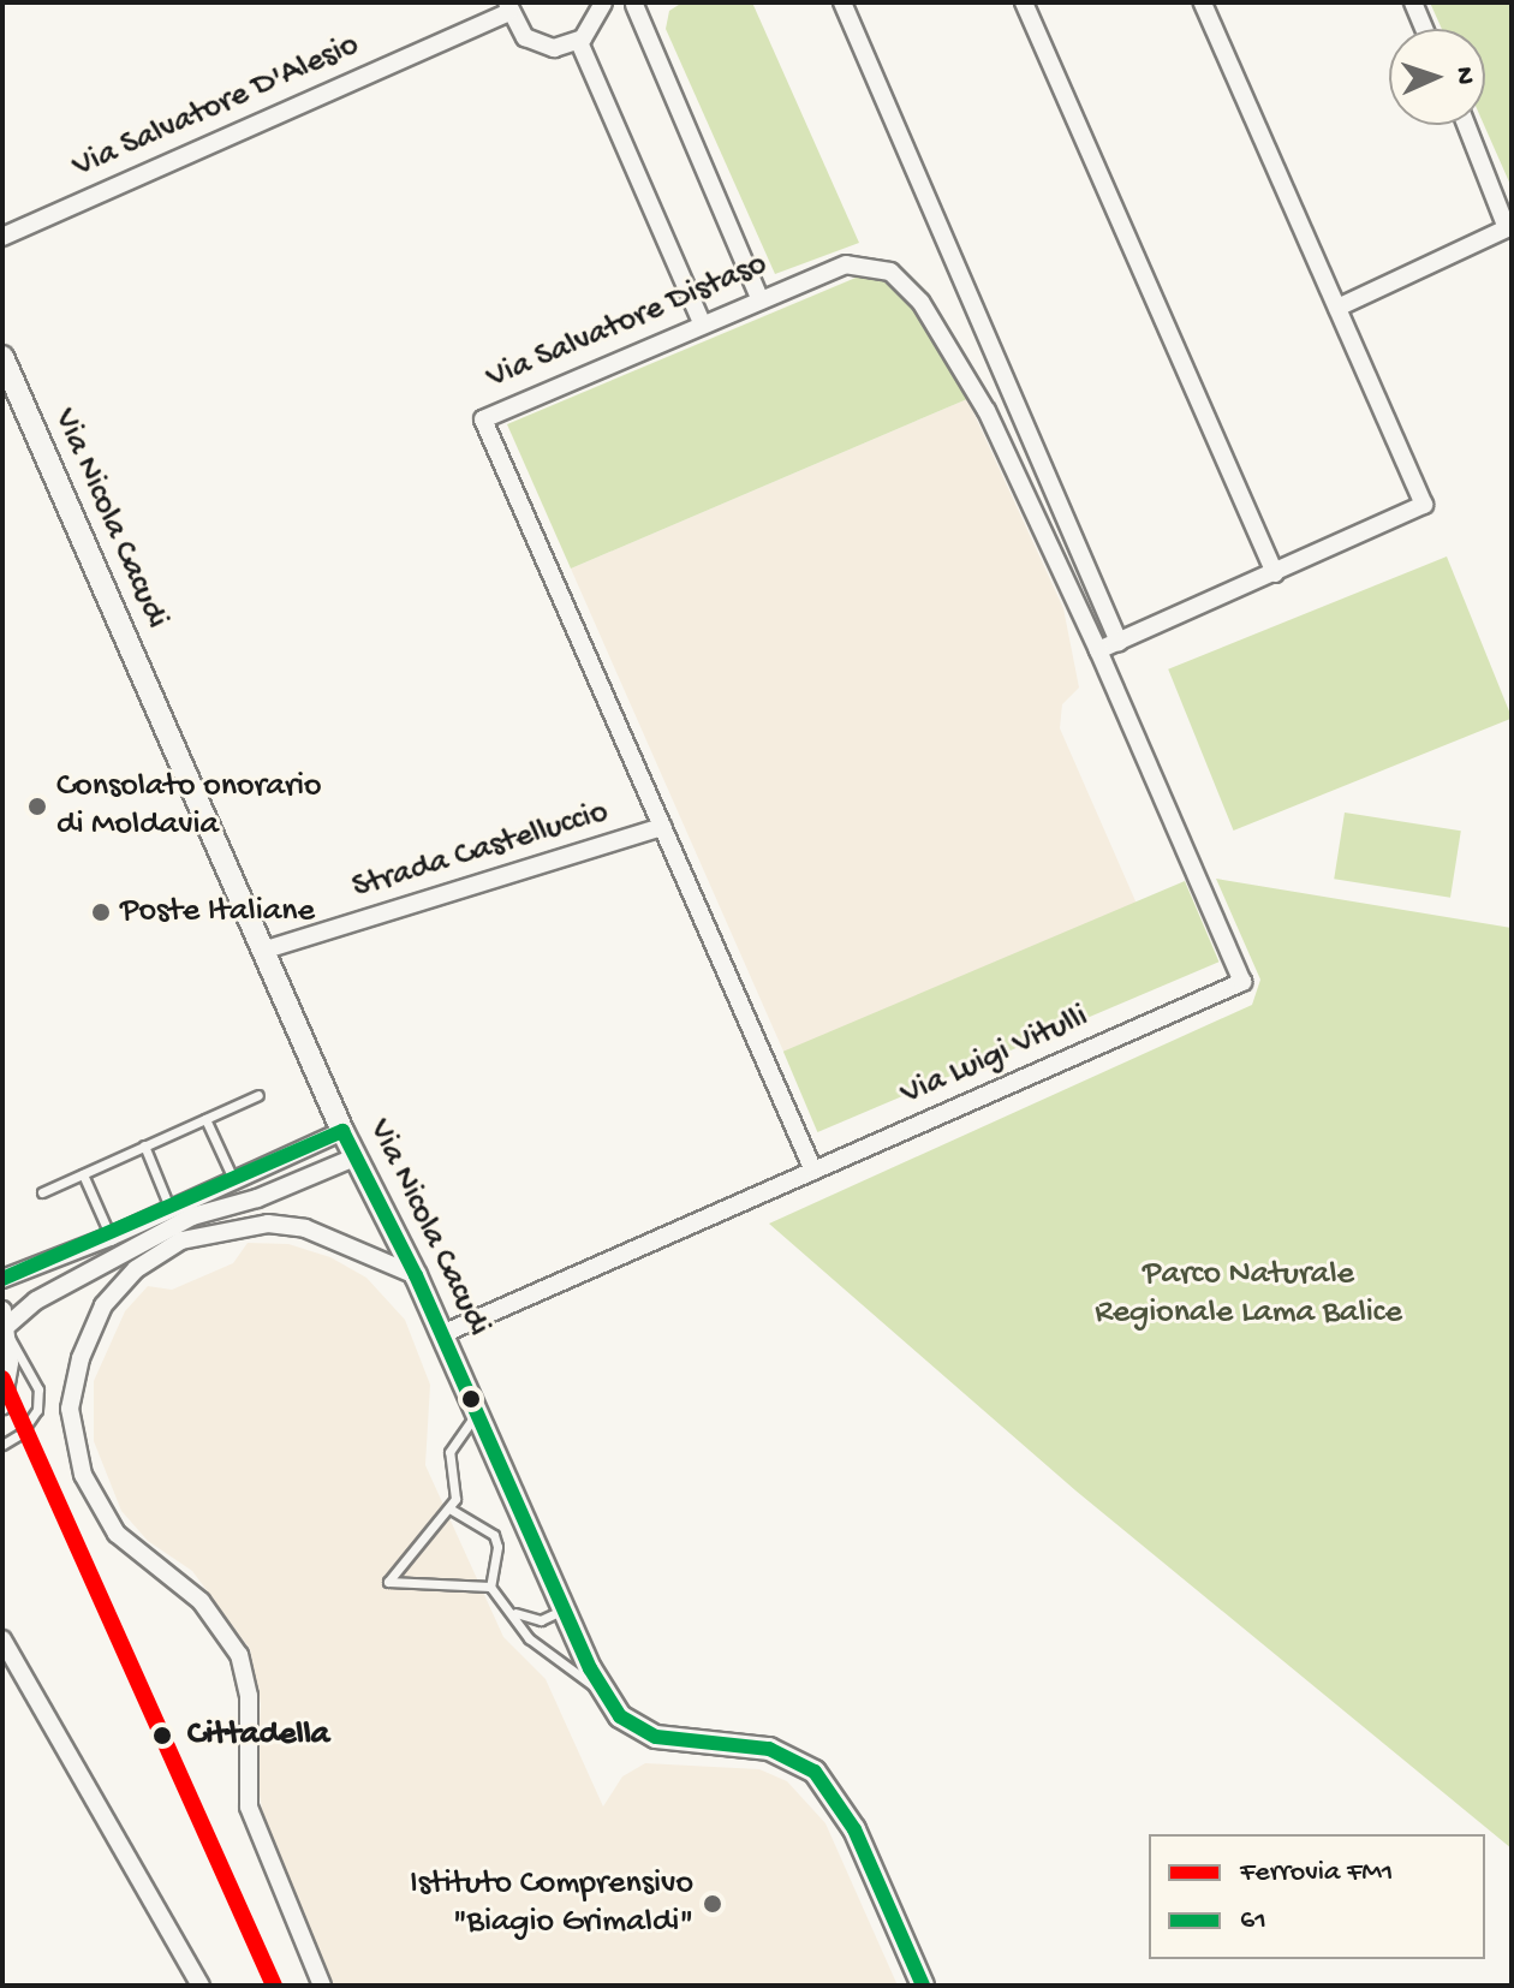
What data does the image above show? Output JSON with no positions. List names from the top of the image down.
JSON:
{
  "streets": {
    "street": [
      "Via Salvatore D'Alesio",
      "Via Salvatore Distaso",
      "Via Nicola Cacudi",
      "Strada Castelluccio",
      "Via Luigi Vitulli"
    ]
  },
  "crossings": [
    ["Via Salvatore Distaso", "Strada Castelluccio"],
    ["Via Salvatore Distaso", "Via Luigi Vitulli"],
    ["Via Nicola Cacudi", "Strada Castelluccio"],
    ["Via Nicola Cacudi", "Via Luigi Vitulli"]
  ],
  "parks": ["Parco Naturale Regionale Lama Balice"],
  "places": [
    "Consolato onorario di Moldavia",
    "Poste Italiane",
    "Cittadella",
    "Istituto Comprensivo \"Biagio Grimaldi\""
  ],
  "lines": ["transit line 61", "rail line FM1"],
  "legend": ["Ferrovia FM1", "61"],
  "north": "right"
}
